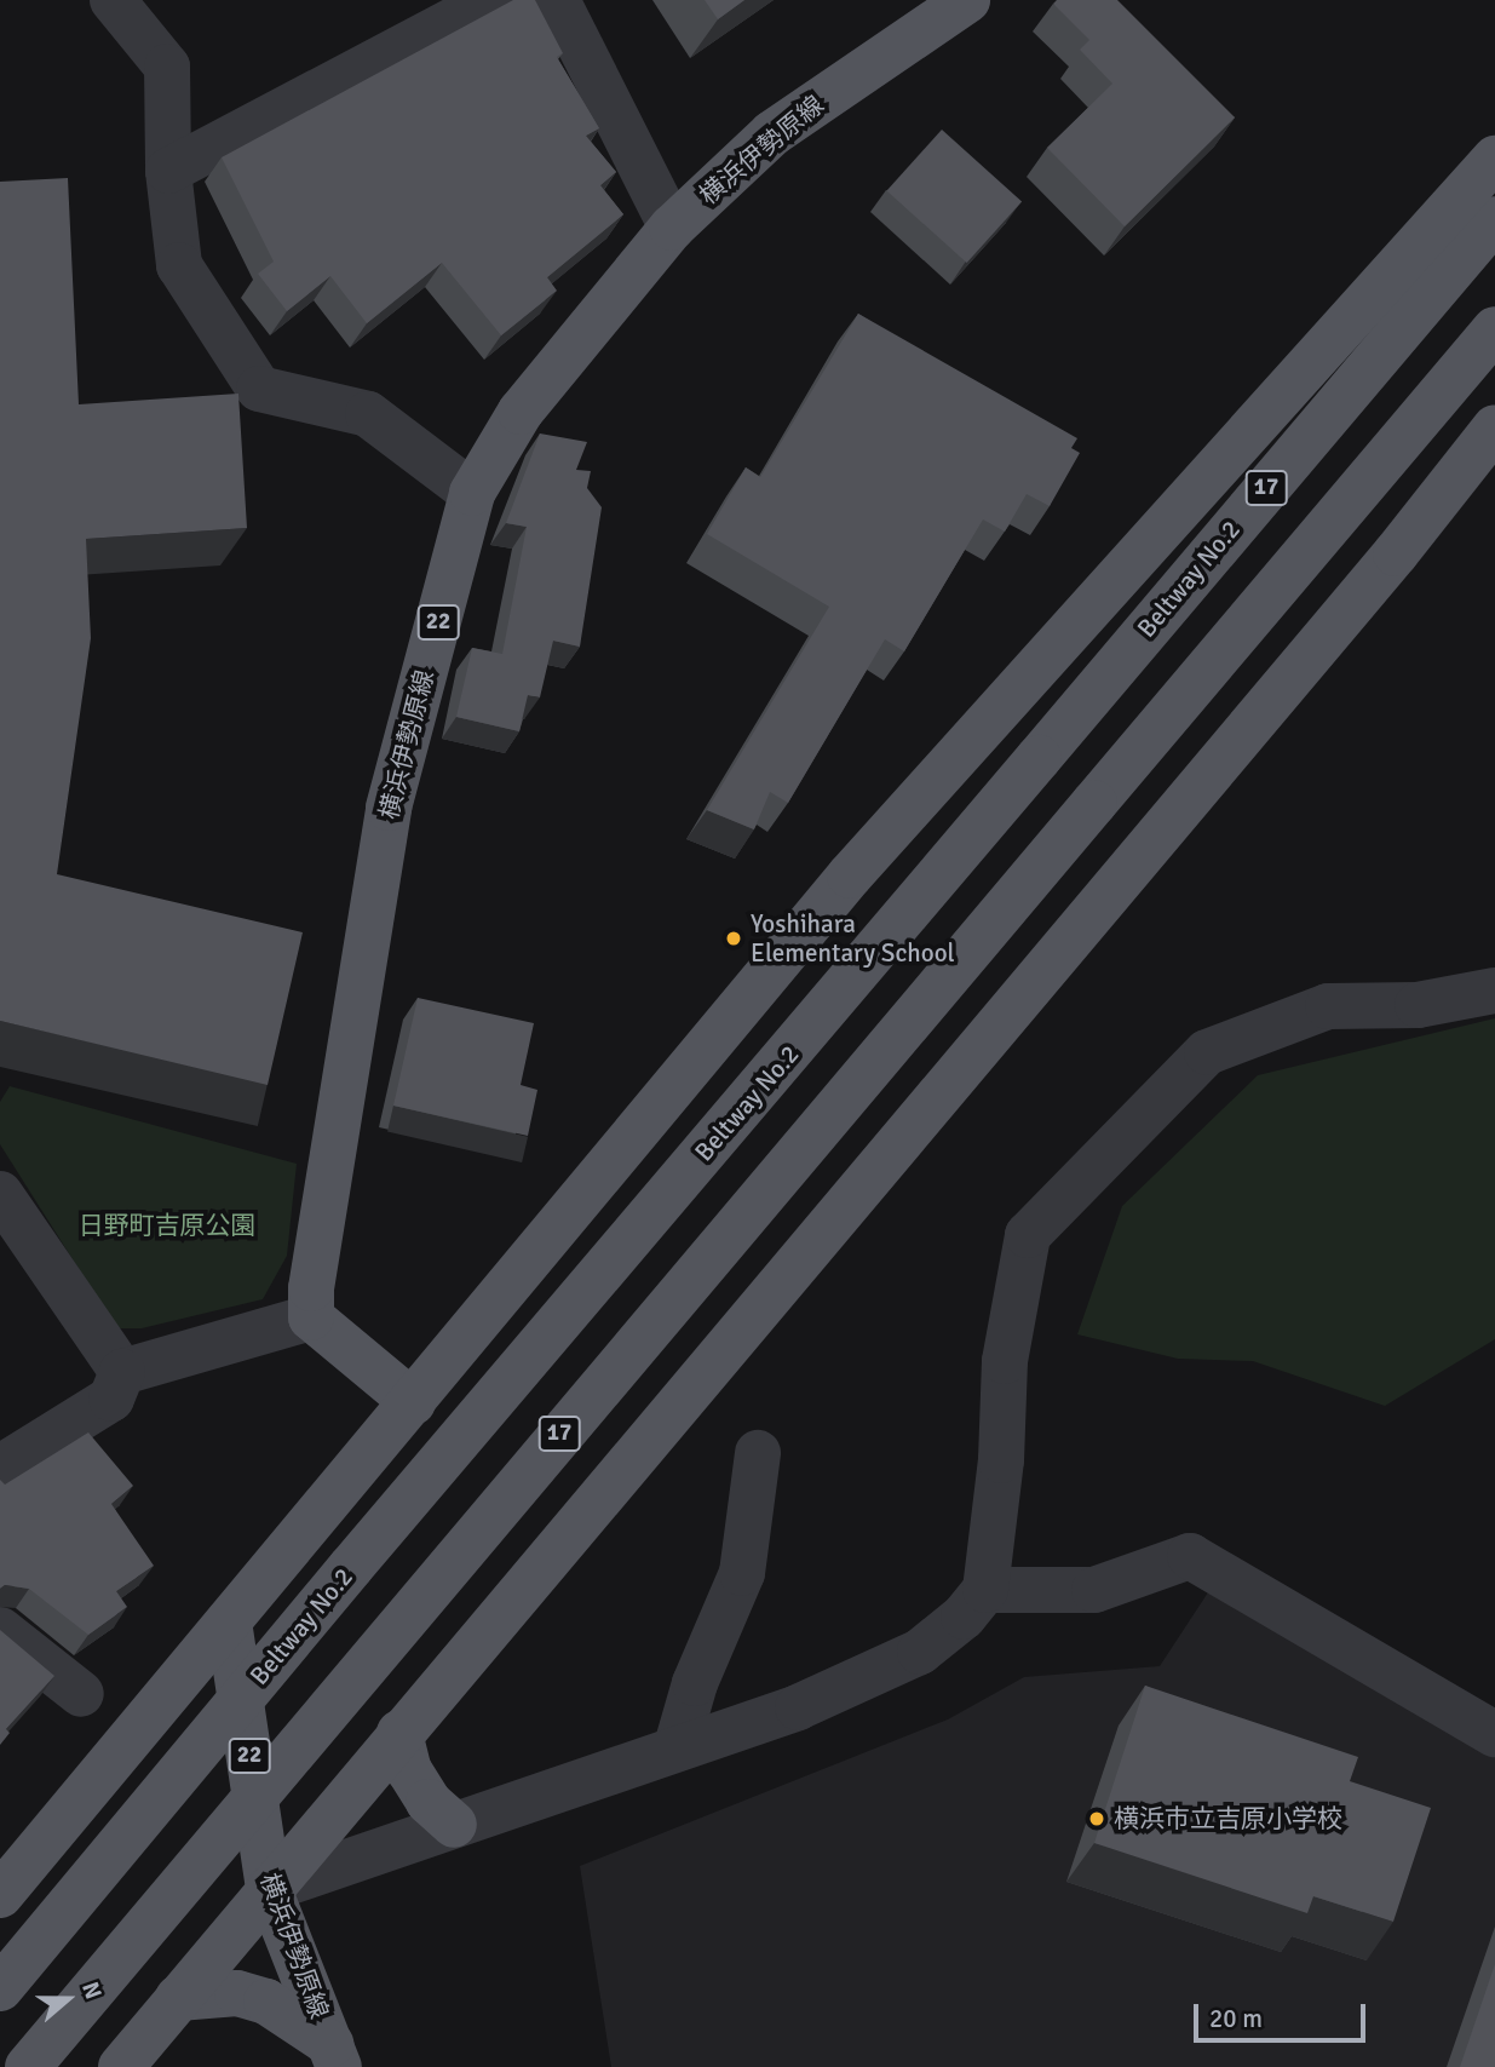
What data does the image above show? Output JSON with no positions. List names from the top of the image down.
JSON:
{
  "streets": {
    "main road": [
      "横浜伊勢原線",
      "17",
      "Beltway No.2",
      "22"
    ]
  },
  "parks": ["日野町吉原公園"],
  "places": ["Yoshihara Elementary School", "横浜市立吉原小学校"],
  "scale_bar": "20 m",
  "north": "right"
}
